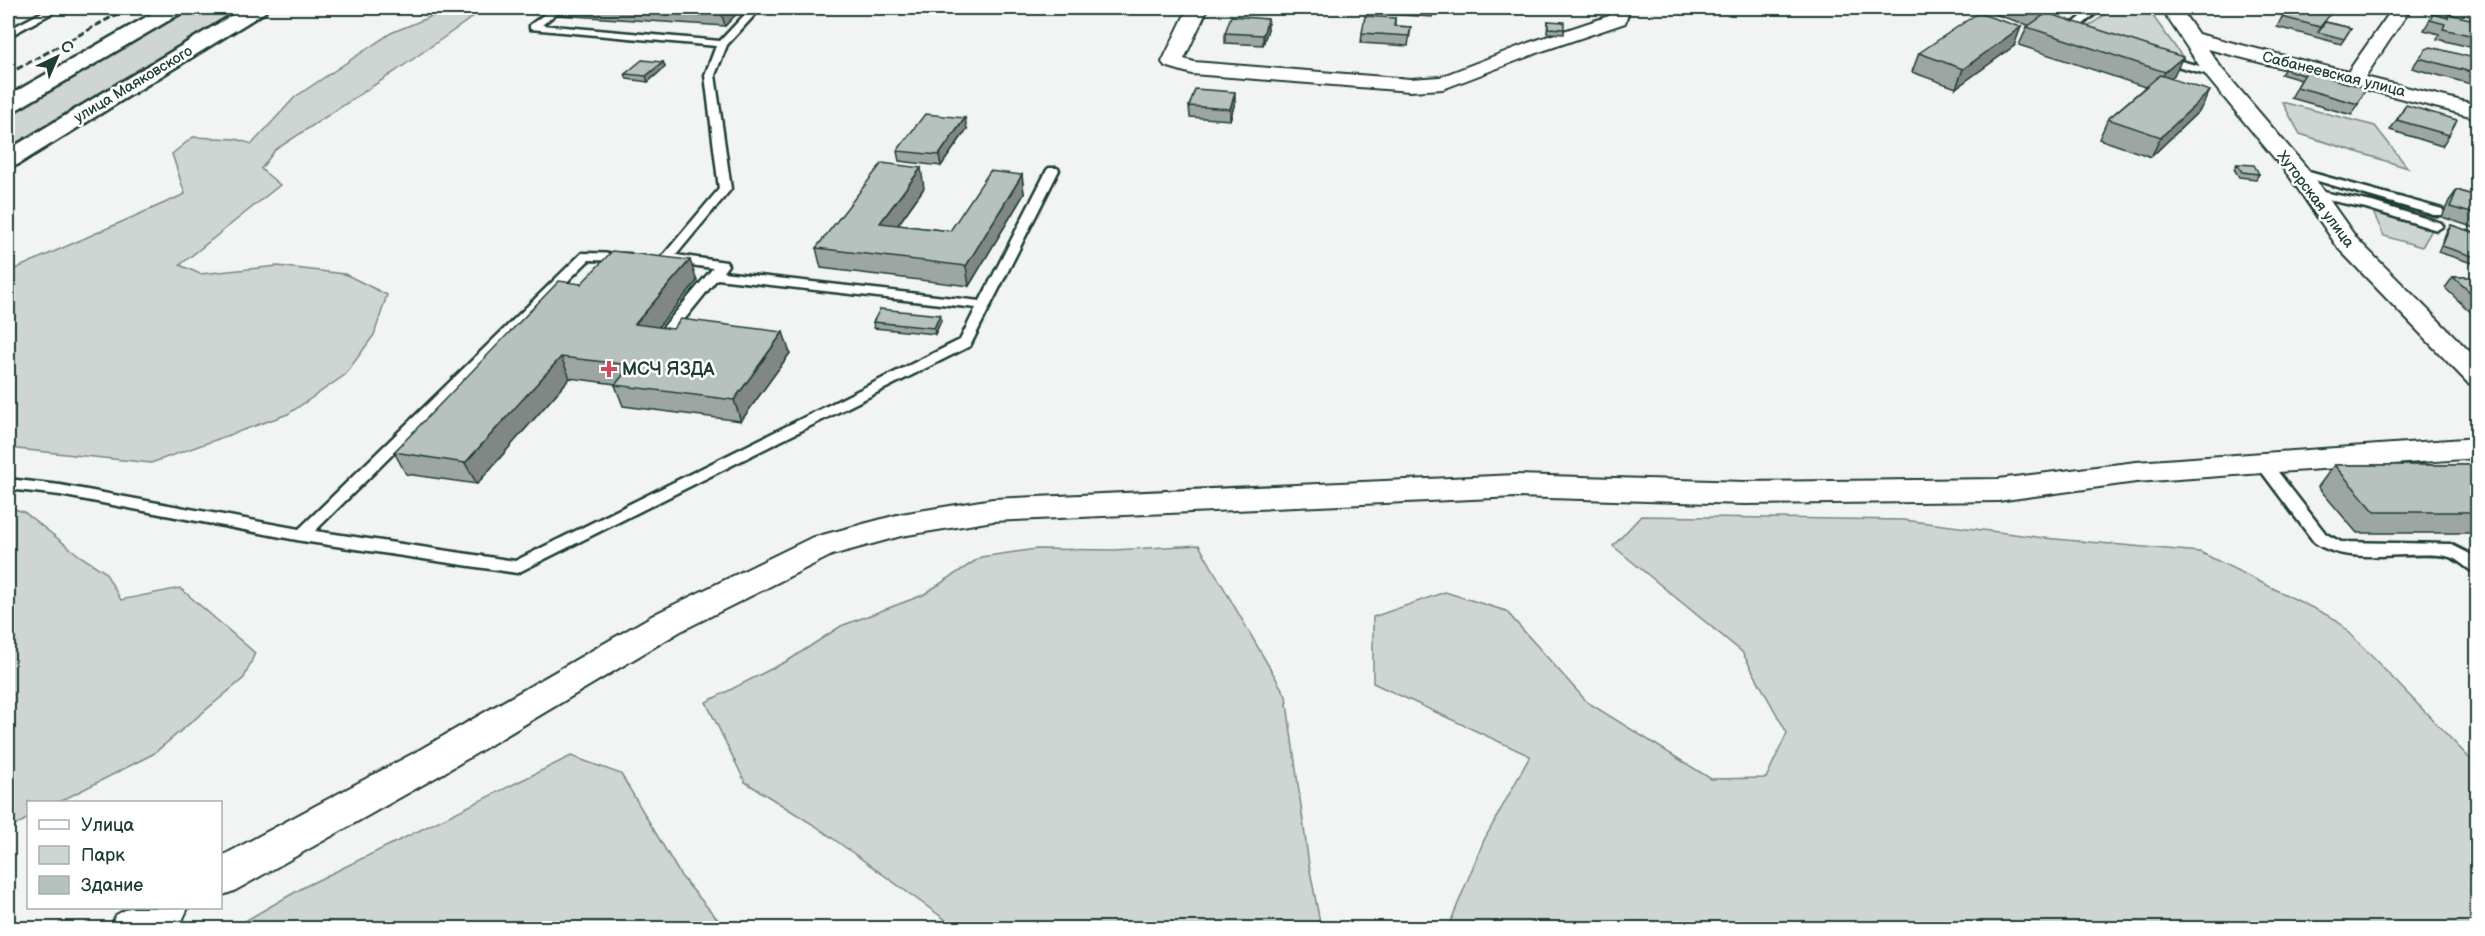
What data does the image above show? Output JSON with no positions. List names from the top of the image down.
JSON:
{
  "streets": {
    "main road": ["улица Маяковского"],
    "street": ["Сабанеевская улица", "Хуторская улица"]
  },
  "crossings": [
    ["Сабанеевская улица", "Хуторская улица"]
  ],
  "places": {
    "health": ["МСЧ ЯЗДА"]
  },
  "legend": ["Улица", "Парк", "Здание"],
  "north": "top right"
}
